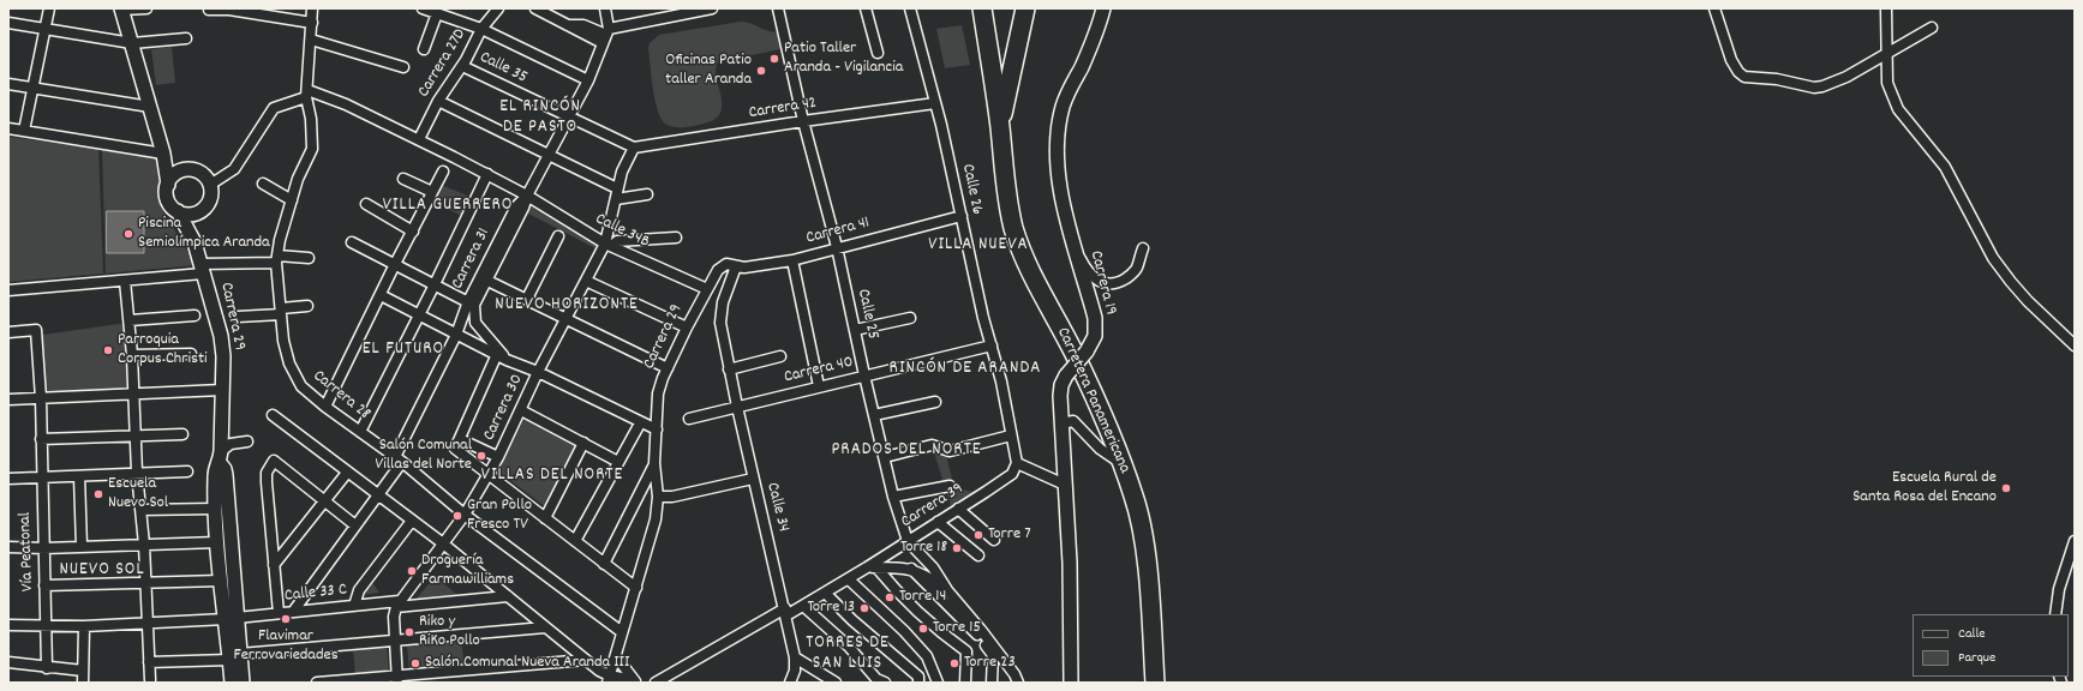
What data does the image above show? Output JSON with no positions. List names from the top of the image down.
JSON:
{
  "streets": {
    "highway": ["Carretera Panamericana"],
    "street": [
      "Carrera 27D",
      "Calle 35",
      "Carrera 42",
      "Calle 26",
      "Calle 34B",
      "Carrera 41",
      "Carrera 31",
      "Carrera 19",
      "Calle 25",
      "Carrera 29",
      "Carrera 40",
      "Carrera 28",
      "Carrera 30",
      "Carrera 39",
      "Calle 34",
      "Vía Peatonal",
      "Calle 33 C"
    ]
  },
  "crossings": [
    ["Carrera 27D", "Calle 35"],
    ["Carrera 27D", "Calle 34B"],
    ["Calle 35", "Carrera 42"],
    ["Calle 35", "Carrera 30"],
    ["Carrera 42", "Calle 26"],
    ["Carrera 42", "Calle 25"],
    ["Carrera 42", "Carrera 30"],
    ["Calle 26", "Carrera 41"],
    ["Calle 26", "Carrera 40"],
    ["Calle 26", "Carrera 39"],
    ["Calle 34B", "Carrera 31"],
    ["Calle 34B", "Carrera 29"],
    ["Calle 34B", "Carrera 28"],
    ["Calle 34B", "Carrera 30"],
    ["Carrera 41", "Calle 25"],
    ["Carrera 41", "Carrera 29"],
    ["Carrera 41", "Calle 34"],
    ["Carrera 31", "Carrera 28"],
    ["Carrera 31", "Calle 33 C"],
    ["Calle 25", "Carrera 40"],
    ["Calle 25", "Carrera 39"],
    ["Carrera 29", "Calle 33 C"],
    ["Carrera 40", "Calle 34"],
    ["Carrera 28", "Carrera 30"],
    ["Carrera 30", "Calle 33 C"],
    ["Carrera 39", "Calle 34"],
    ["Vía Peatonal", "Calle 33 C"]
  ],
  "districts": [
    "EL RINCÓN DE PASTO",
    "VILLA GUERRERO",
    "VILLA NUEVA",
    "NUEVO HORIZONTE",
    "EL FUTURO",
    "RINCÓN DE ARANDA",
    "PRADOS DEL NORTE",
    "VILLAS DEL NORTE",
    "NUEVO SOL",
    "TORRES DE SAN LUIS"
  ],
  "places": [
    "Patio Taller Aranda - Vigilancia",
    "Oficinas Patio taller Aranda",
    "Piscina Semiolímpica Aranda",
    "Parroquia Corpus Christi",
    "Salón Comunal Villas del Norte",
    "Escuela Rural de Santa Rosa del Encano",
    "Escuela Nuevo Sol",
    "Gran Pollo Fresco TV",
    "Torre 7",
    "Torre 18",
    "Droguería Farmawilliams",
    "Torre 14",
    "Torre 13",
    "Flavimar Ferrovariedades",
    "Torre 15",
    "Riko y RiKo Pollo",
    "Salón Comunal Nueva Aranda III",
    "Torre 23"
  ],
  "legend": ["Calle", "Parque"]
}
